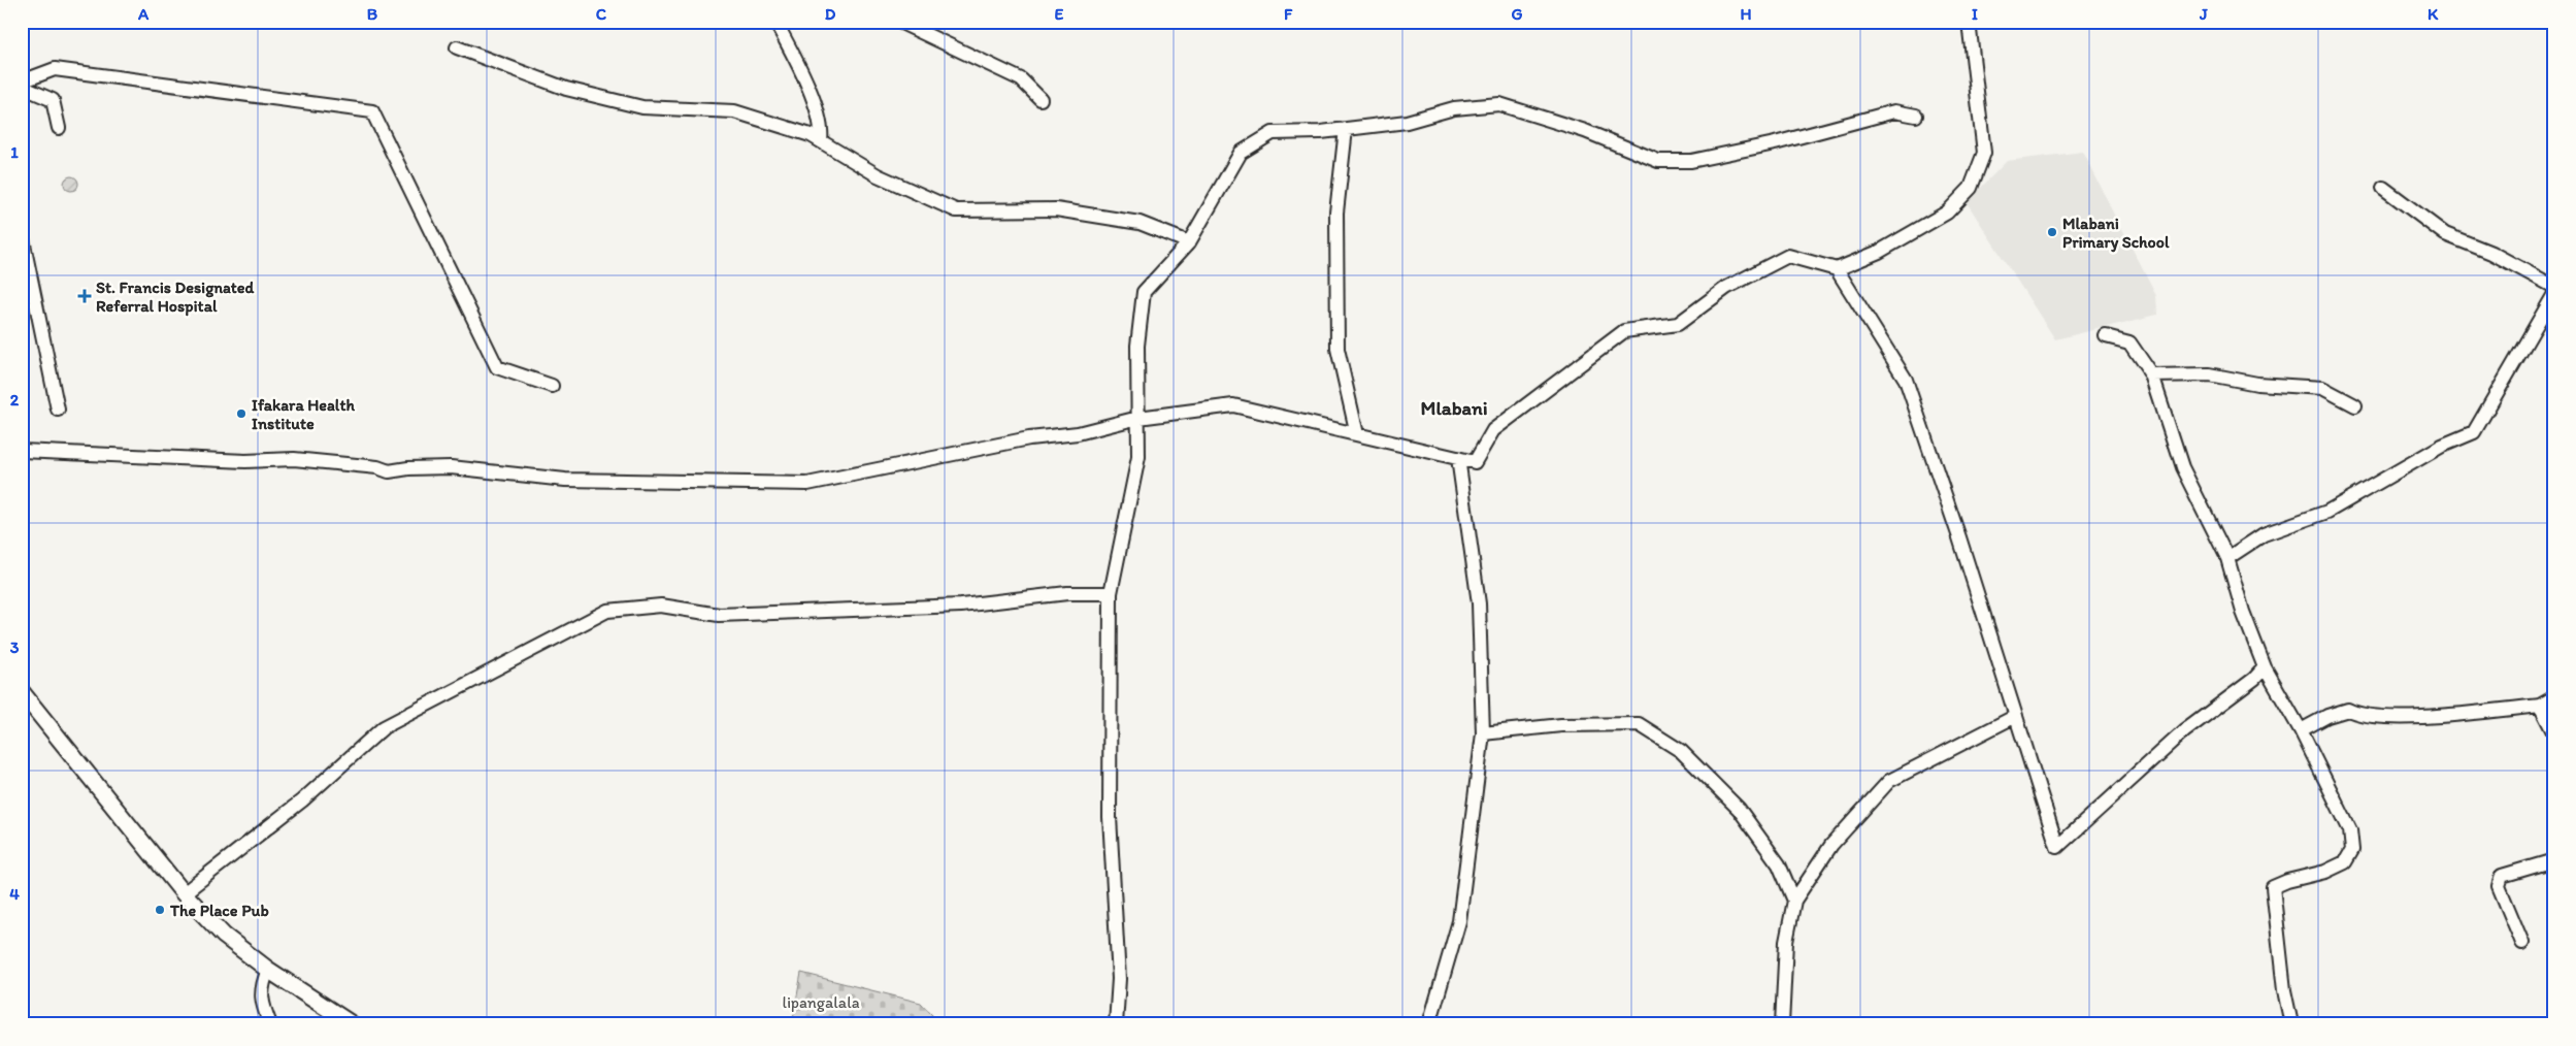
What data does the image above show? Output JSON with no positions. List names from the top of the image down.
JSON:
{
  "districts": ["Mlabani"],
  "parks": ["lipangalala"],
  "places": {
    "other": ["Mlabani Primary School", "Ifakara Health Institute", "The Place Pub"],
    "health": ["St. Francis Designated Referral Hospital"]
  },
  "grid": {
    "columns": [
      "A",
      "B",
      "C",
      "D",
      "E",
      "F",
      "G",
      "H",
      "I",
      "J",
      "K"
    ],
    "rows": [
      "1",
      "2",
      "3",
      "4"
    ]
  }
}
